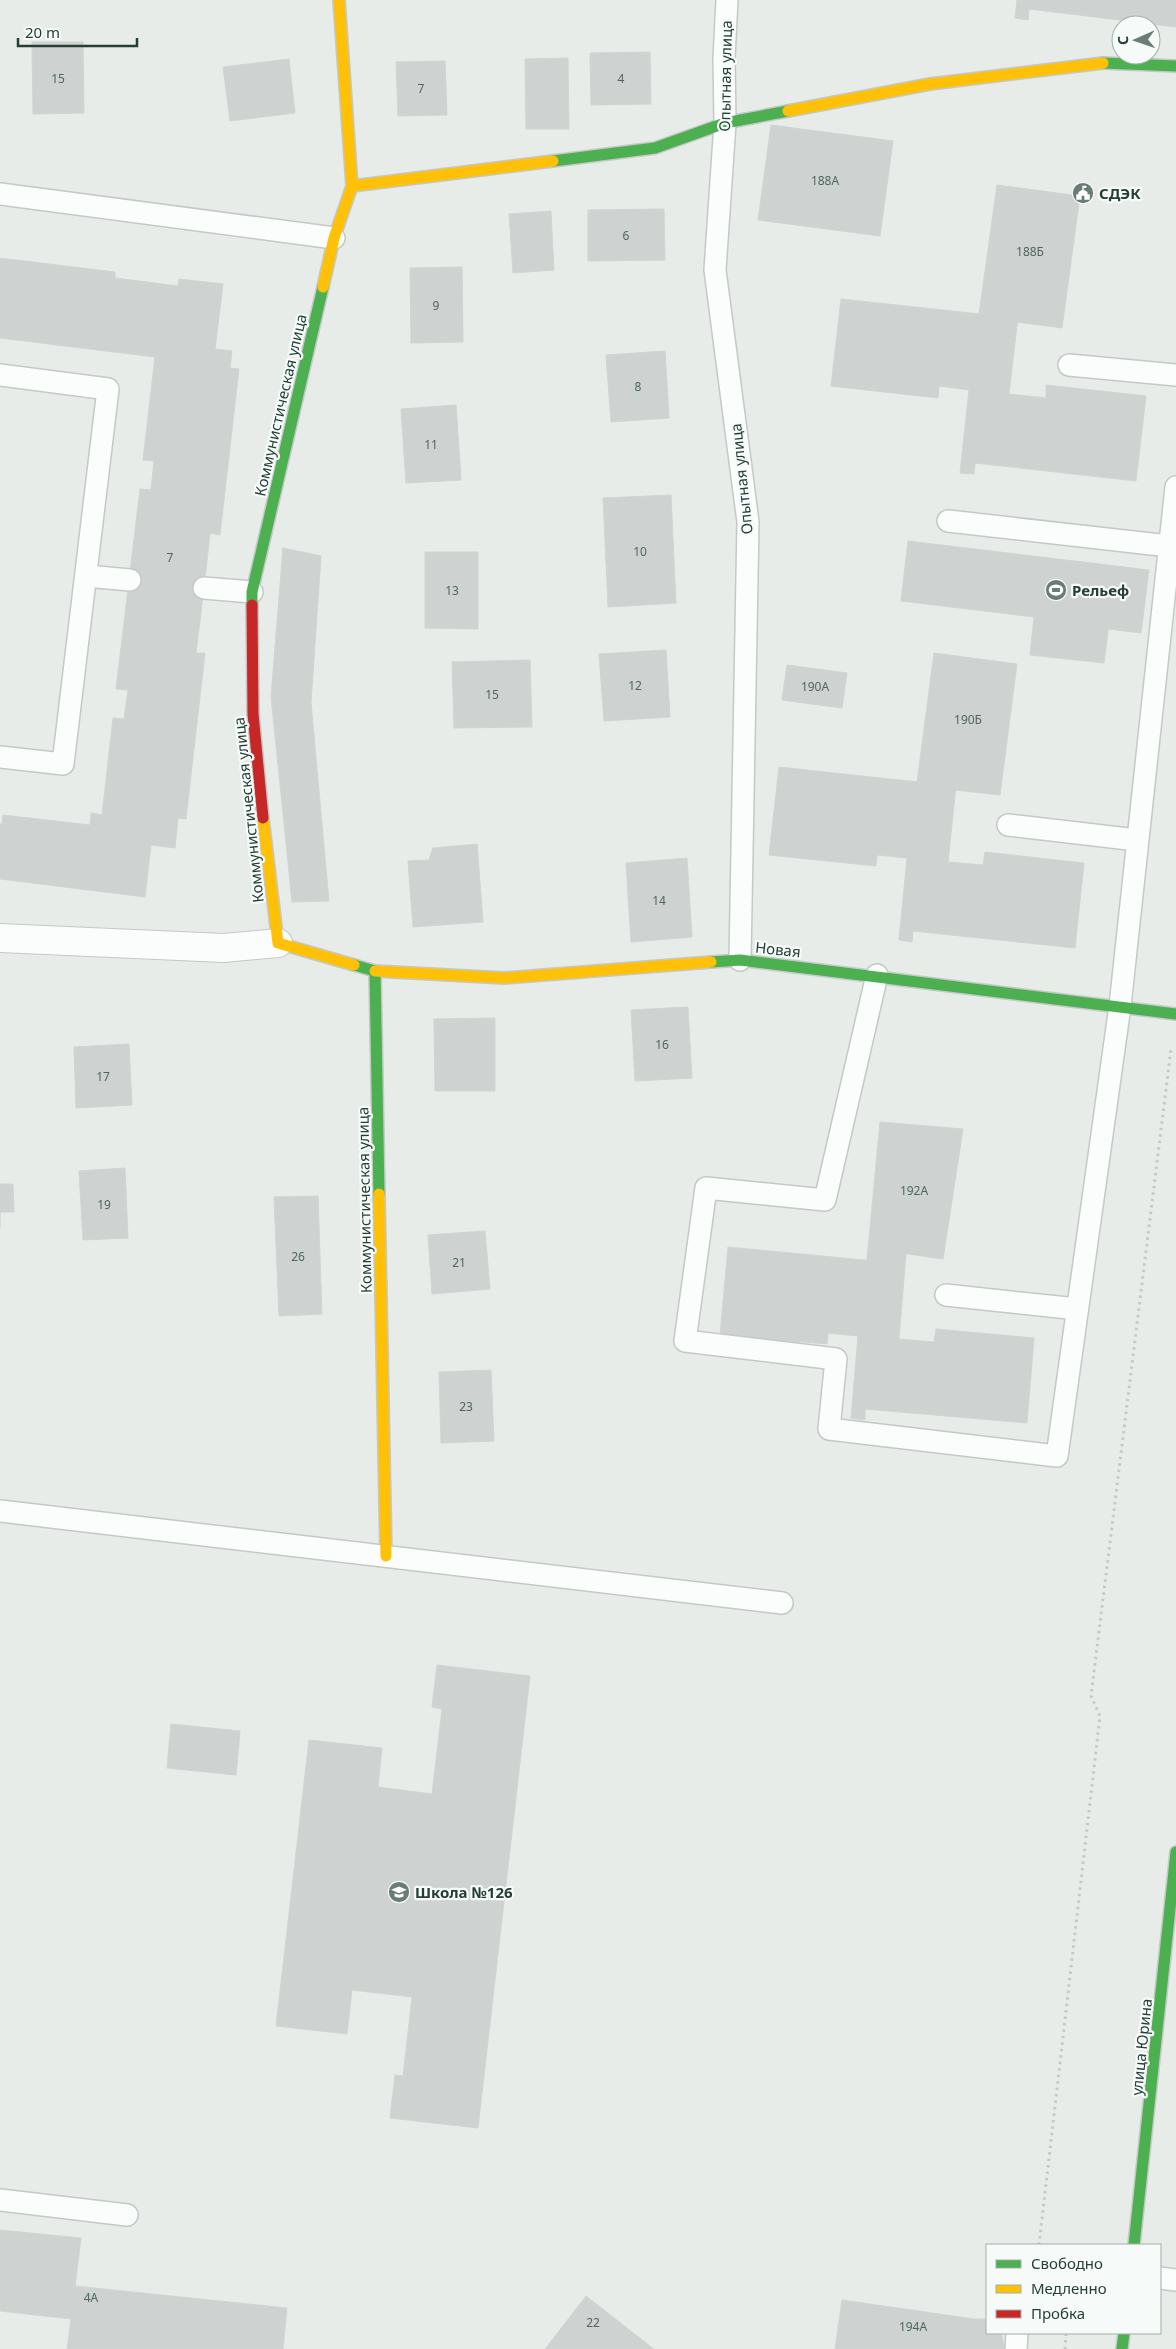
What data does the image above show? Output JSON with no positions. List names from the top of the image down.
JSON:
{
  "streets": {
    "street": ["Коммунистическая улица", "Новая", "улица Юрина"],
    "lane": ["Опытная улица"]
  },
  "crossings": [
    ["Опытная улица", "Новая"],
    ["Коммунистическая улица", "Новая"]
  ],
  "places": {
    "public building": ["СДЭК"],
    "sports": ["Рельеф"],
    "school or university": ["Школа №126"]
  },
  "house_numbers": [
    "15",
    "4",
    "7",
    "188А",
    "6",
    "188Б",
    "9",
    "8",
    "11",
    "10",
    "7",
    "13",
    "12",
    "190А",
    "15",
    "190Б",
    "14",
    "16",
    "17",
    "192А",
    "19",
    "26",
    "21",
    "23",
    "4А",
    "22",
    "194А"
  ],
  "legend": ["Свободно", "Медленно", "Пробка"],
  "scale_bar": "20 m",
  "north": "left"
}
